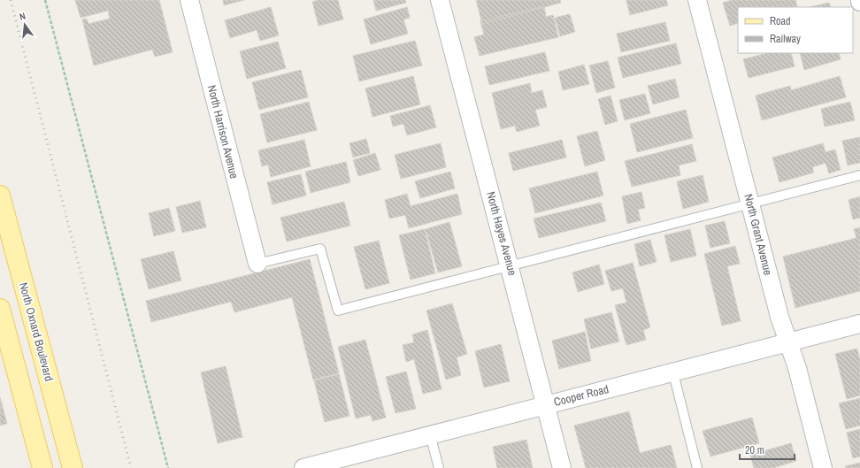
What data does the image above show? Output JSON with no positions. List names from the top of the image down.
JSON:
{
  "streets": {
    "main road": ["North Oxnard Boulevard"],
    "street": [
      "North Harrison Avenue",
      "North Hayes Avenue",
      "North Grant Avenue",
      "Cooper Road"
    ]
  },
  "crossings": [
    ["North Hayes Avenue", "Cooper Road"],
    ["North Grant Avenue", "Cooper Road"]
  ],
  "legend": ["Road", "Railway"],
  "scale_bar": "20 m",
  "north": "top"
}
